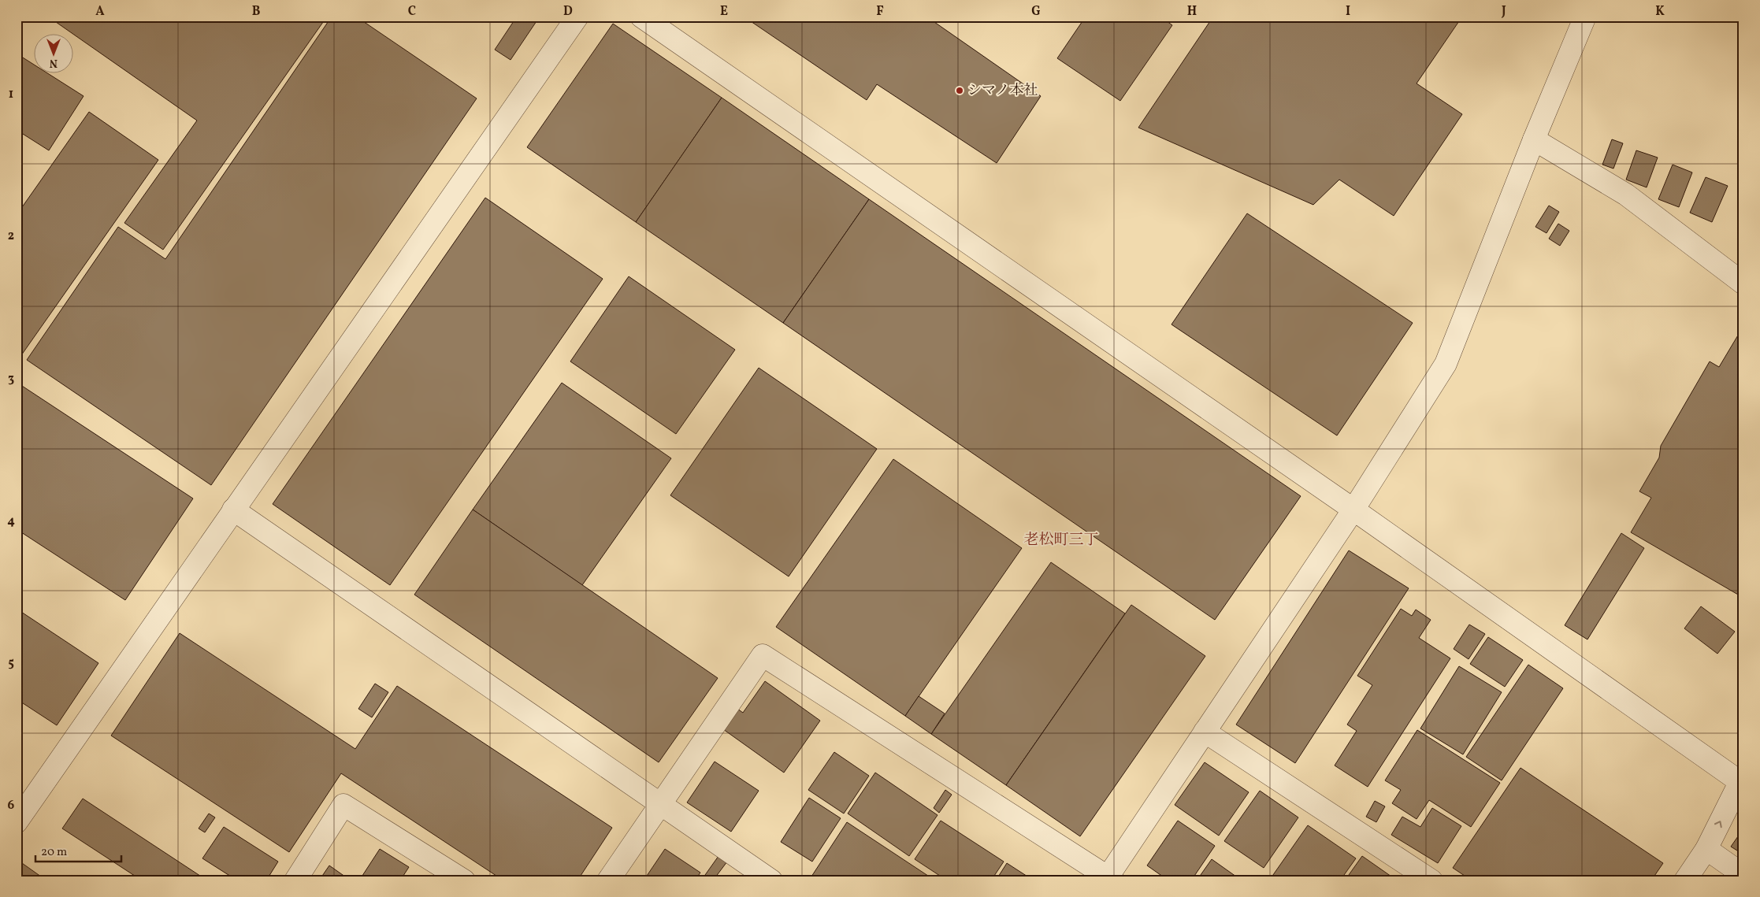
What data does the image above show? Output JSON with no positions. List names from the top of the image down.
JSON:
{
  "districts": ["老松町三丁"],
  "places": ["シマノ本社"],
  "scale_bar": "20 m",
  "north": "bottom",
  "grid": {
    "columns": [
      "A",
      "B",
      "C",
      "D",
      "E",
      "F",
      "G",
      "H",
      "I",
      "J",
      "K"
    ],
    "rows": [
      "1",
      "2",
      "3",
      "4",
      "5",
      "6"
    ]
  }
}
